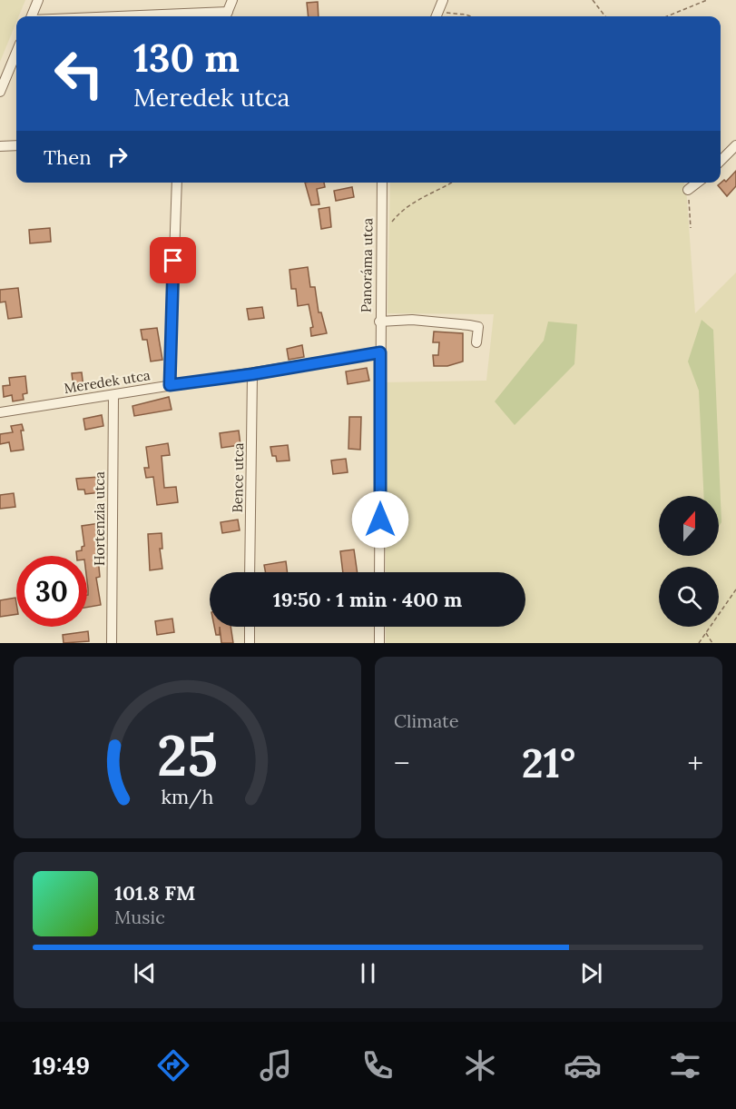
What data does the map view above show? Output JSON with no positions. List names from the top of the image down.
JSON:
{
  "streets": {
    "street": [
      "Panoráma utca",
      "Meredek utca",
      "Bence utca",
      "Hortenzia utca"
    ]
  },
  "crossings": [
    ["Panoráma utca", "Meredek utca"],
    ["Meredek utca", "Bence utca"],
    ["Meredek utca", "Hortenzia utca"]
  ],
  "north": "top",
  "page": {
    "turn": ["130 m", "Meredek utca"],
    "then": "Then",
    "limit": "30",
    "trip": "19:50 · 1 min · 400 m",
    "tile": "Climate",
    "heat": ["−", "21°", "+"],
    "song": ["101.8 FM", "Music"],
    "tabs": "19:49",
    "gauge": ["25", "km/h"]
  }
}
